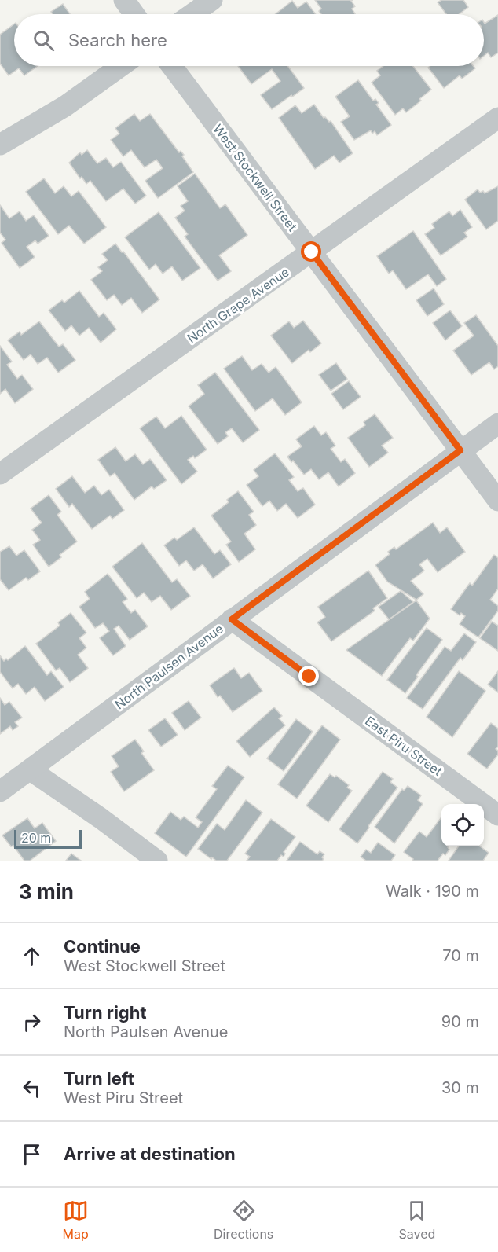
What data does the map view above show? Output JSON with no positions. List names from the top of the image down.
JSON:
{
  "streets": {
    "street": [
      "West Stockwell Street",
      "North Grape Avenue",
      "North Paulsen Avenue",
      "East Piru Street"
    ]
  },
  "crossings": [
    ["West Stockwell Street", "North Grape Avenue"],
    ["West Stockwell Street", "North Paulsen Avenue"],
    ["North Paulsen Avenue", "East Piru Street"]
  ],
  "scale_bar": "20 m",
  "page": {
    "search": "Search here",
    "scale": "20 m",
    "heading": ["3 min", "Walk · 190 m"],
    "list": [
      ["Continue", "West Stockwell Street", "70 m"],
      ["Turn right", "North Paulsen Avenue", "90 m"],
      ["Turn left", "West Piru Street", "30 m"],
      "Arrive at destination"
    ],
    "nav": ["Map", "Directions", "Saved"]
  }
}
